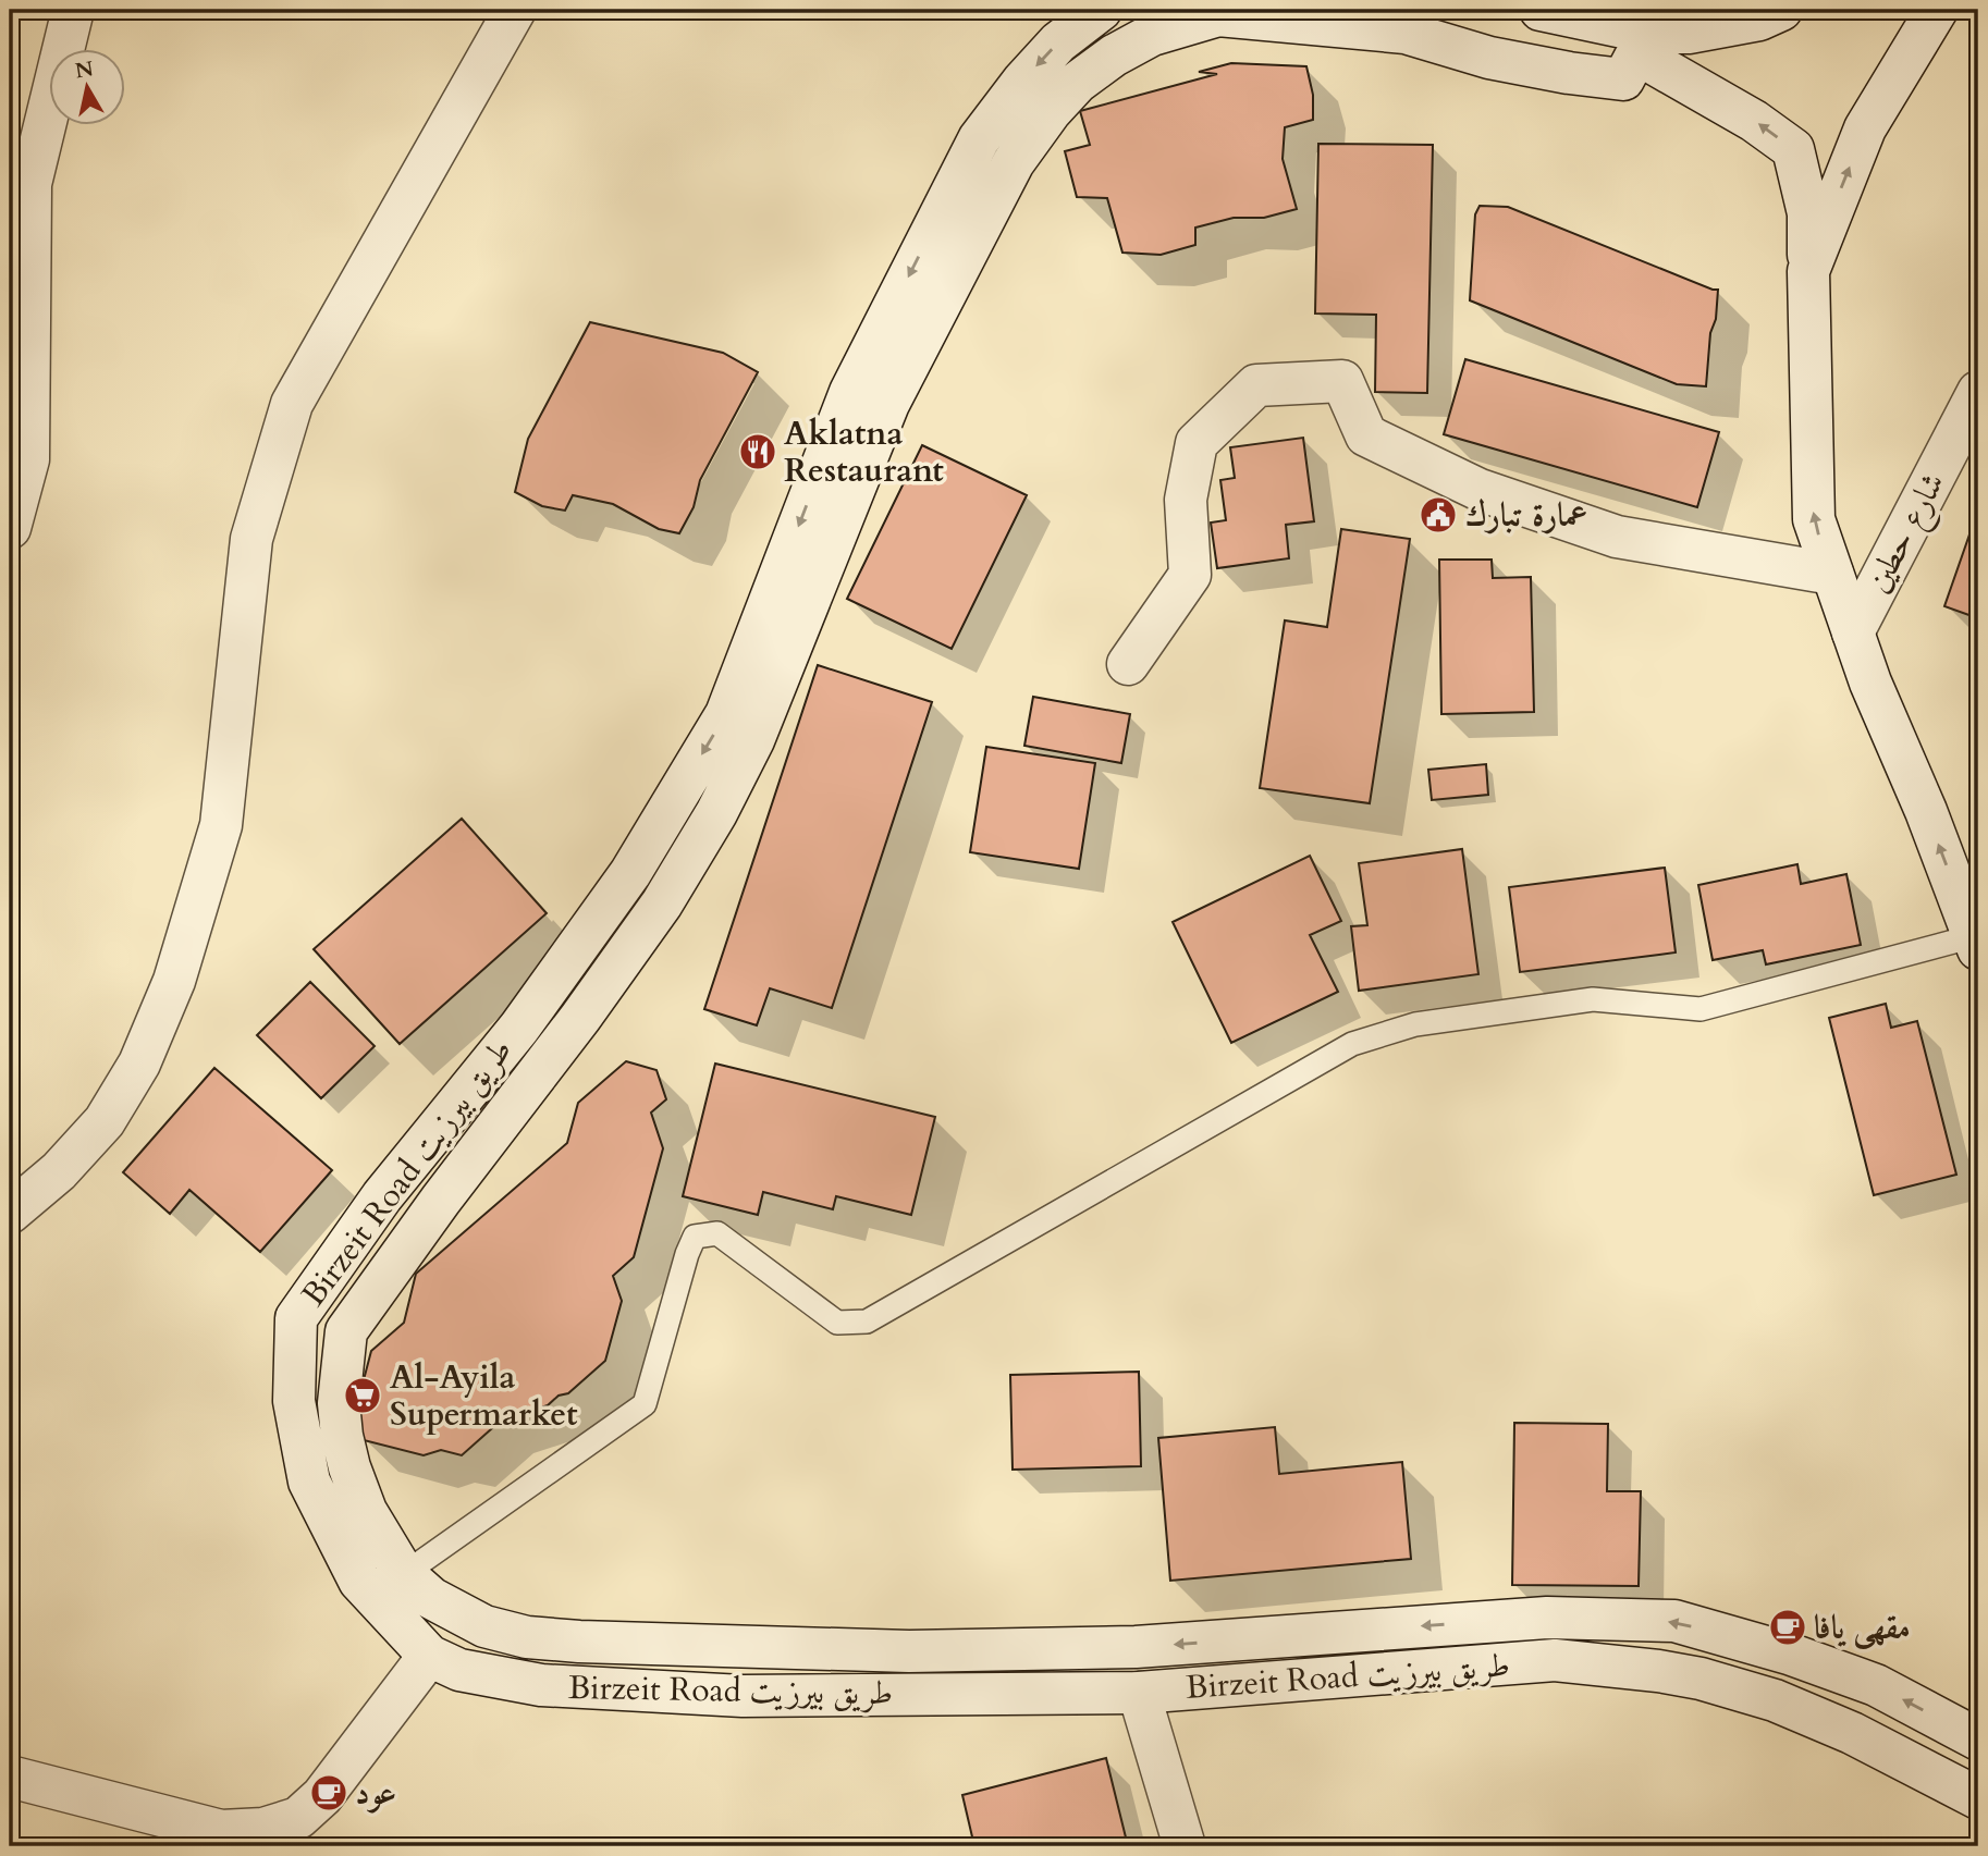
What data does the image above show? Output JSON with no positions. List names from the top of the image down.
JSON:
{
  "streets": {
    "main road": ["شارع حطين", "Birzeit Road طريق بيرزيت"]
  },
  "places": {
    "restaurant": ["Aklatna Restaurant"],
    "public building": ["عمارة تبارك"],
    "supermarket": ["Al-Ayila Supermarket"],
    "cafe": ["مقهى يافا", "عود"]
  },
  "north": "top"
}
